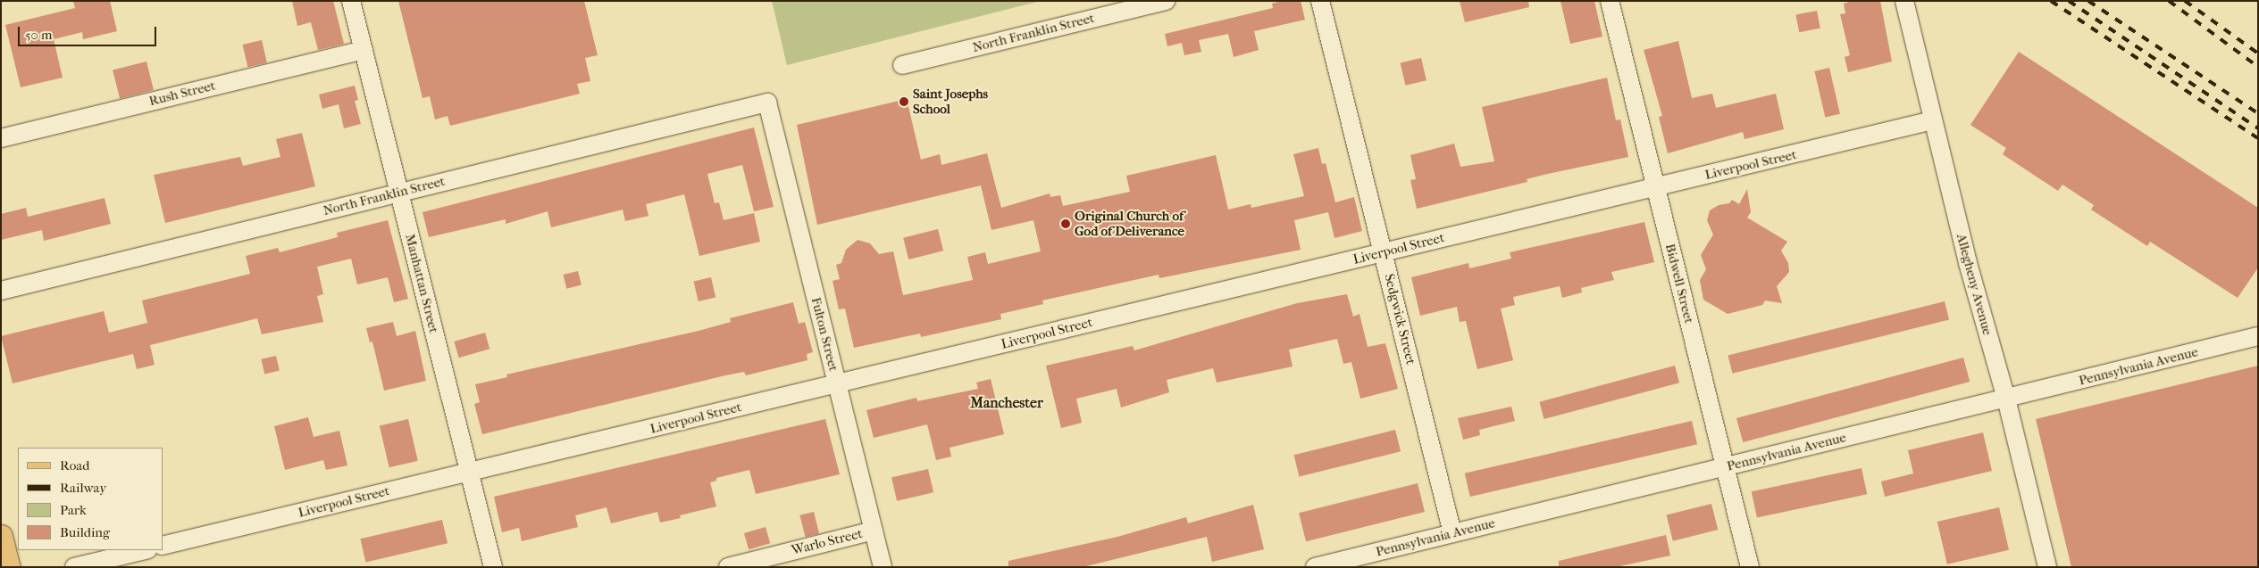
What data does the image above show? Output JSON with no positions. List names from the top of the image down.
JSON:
{
  "streets": {
    "street": [
      "North Franklin Street",
      "Rush Street",
      "Liverpool Street",
      "Manhattan Street",
      "Bidwell Street",
      "Allegheny Avenue",
      "Sedgwick Street",
      "Fulton Street",
      "Pennsylvania Avenue",
      "Warlo Street"
    ]
  },
  "crossings": [
    ["North Franklin Street", "Manhattan Street"],
    ["North Franklin Street", "Fulton Street"],
    ["Rush Street", "Manhattan Street"],
    ["Liverpool Street", "Manhattan Street"],
    ["Liverpool Street", "Bidwell Street"],
    ["Liverpool Street", "Allegheny Avenue"],
    ["Liverpool Street", "Sedgwick Street"],
    ["Liverpool Street", "Fulton Street"],
    ["Bidwell Street", "Pennsylvania Avenue"],
    ["Allegheny Avenue", "Pennsylvania Avenue"],
    ["Sedgwick Street", "Pennsylvania Avenue"],
    ["Fulton Street", "Warlo Street"]
  ],
  "districts": ["Manchester"],
  "places": ["Saint Josephs School", "Original Church of God of Deliverance"],
  "legend": [
    "Road",
    "Railway",
    "Park",
    "Building"
  ],
  "scale_bar": "50 m"
}
